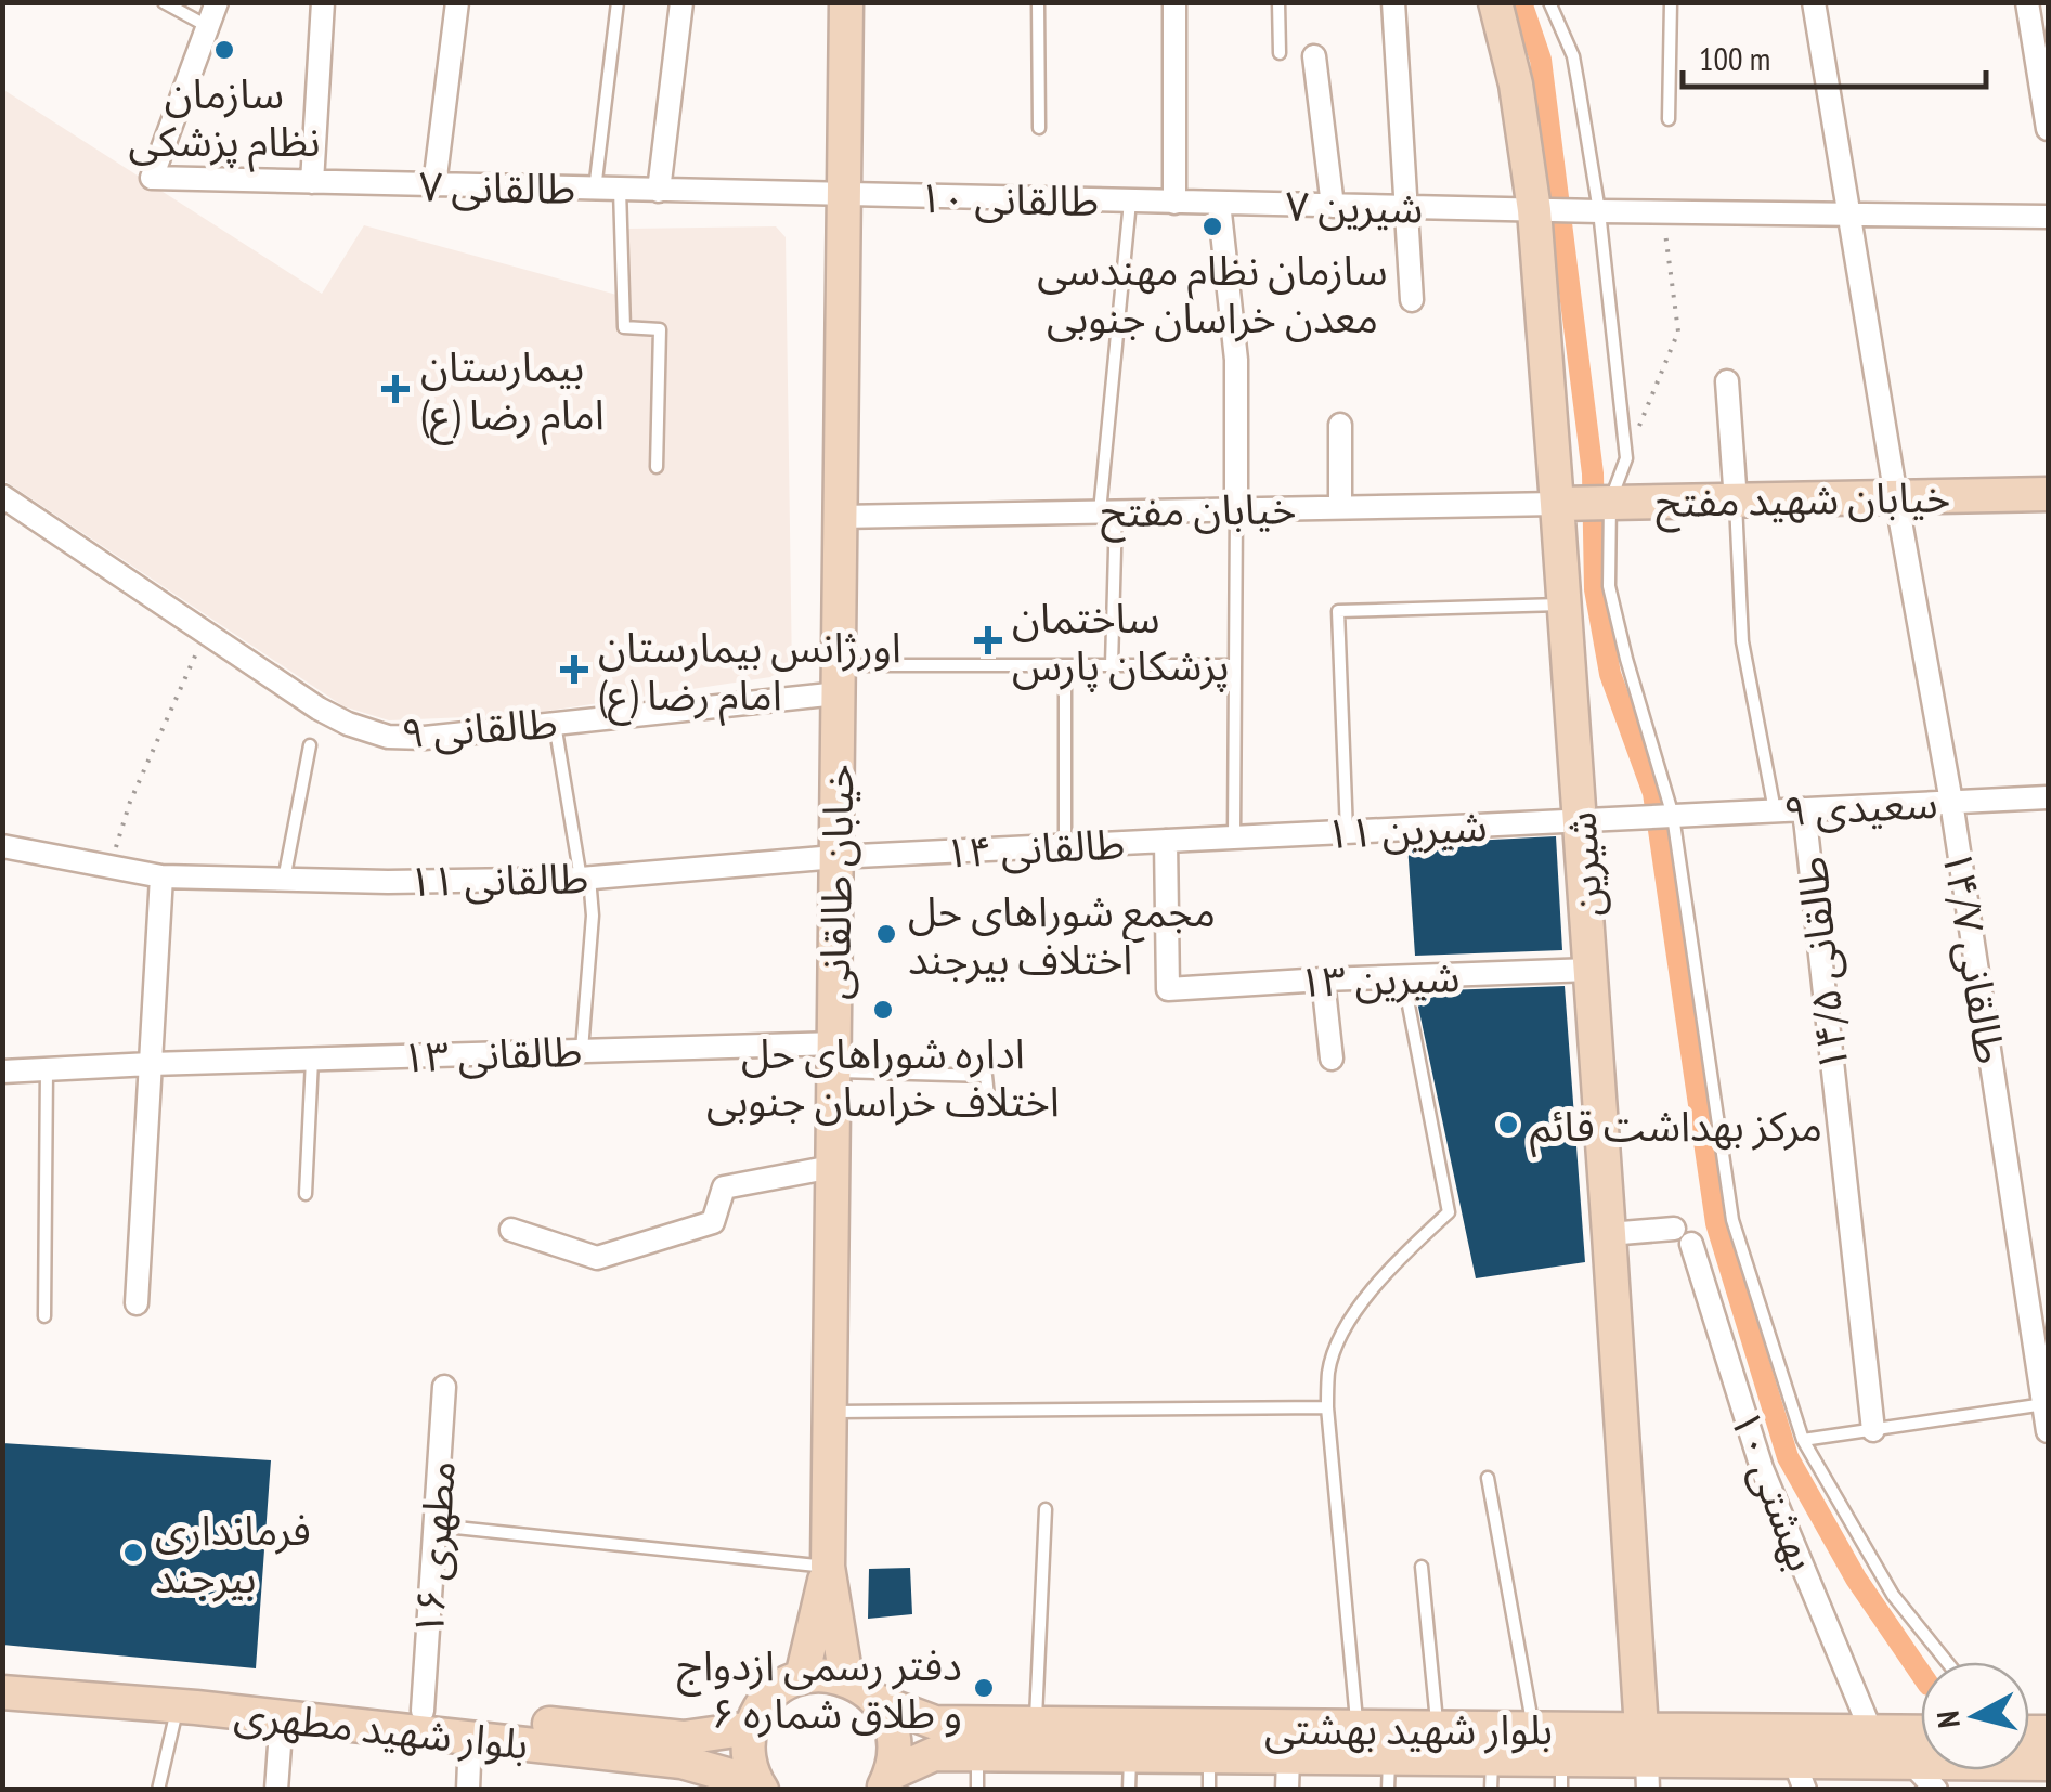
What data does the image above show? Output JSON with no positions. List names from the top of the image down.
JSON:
{
  "streets": {
    "main road": [
      "خیابان شهید مفتح",
      "شیرین",
      "خیابان طالقانی",
      "بلوار شهید مطهری",
      "بلوار شهید بهشتی"
    ],
    "street": [
      "طالقانی ۷",
      "طالقانی ۱۰",
      "شیرین ۷",
      "خیابان مفتح",
      "طالقانی ۹",
      "سعیدی ۹",
      "شیرین ۱۱",
      "طالقانی ۱۴",
      "طالقانی ۱۱",
      "طالقانی ۱۴/۷",
      "طالقانی ۱۴/۵",
      "شیرین ۱۳",
      "طالقانی ۱۳",
      "بهشتی ۱۰",
      "مطهری ۱۶"
    ]
  },
  "crossings": [
    ["طالقانی ۷", "طالقانی ۱۰"],
    ["طالقانی ۷", "خیابان طالقانی"],
    ["طالقانی ۱۰", "شیرین ۷"],
    ["طالقانی ۱۰", "خیابان طالقانی"],
    ["شیرین ۷", "شیرین"],
    ["شیرین ۷", "طالقانی ۱۴/۷"],
    ["خیابان شهید مفتح", "خیابان مفتح"],
    ["خیابان شهید مفتح", "شیرین"],
    ["خیابان شهید مفتح", "طالقانی ۱۴/۷"],
    ["خیابان مفتح", "شیرین"],
    ["خیابان مفتح", "خیابان طالقانی"],
    ["طالقانی ۹", "خیابان طالقانی"],
    ["سعیدی ۹", "شیرین ۱۱"],
    ["سعیدی ۹", "طالقانی ۱۴/۷"],
    ["سعیدی ۹", "طالقانی ۱۴/۵"],
    ["شیرین ۱۱", "طالقانی ۱۴"],
    ["شیرین ۱۱", "شیرین"],
    ["طالقانی ۱۴", "طالقانی ۱۱"],
    ["طالقانی ۱۴", "خیابان طالقانی"],
    ["طالقانی ۱۴", "شیرین ۱۳"],
    ["شیرین", "شیرین ۱۳"],
    ["شیرین", "بهشتی ۱۰"],
    ["شیرین", "بلوار شهید بهشتی"],
    ["طالقانی ۱۱", "خیابان طالقانی"],
    ["خیابان طالقانی", "طالقانی ۱۳"],
    ["بهشتی ۱۰", "بلوار شهید بهشتی"],
    ["مطهری ۱۶", "بلوار شهید مطهری"]
  ],
  "places": {
    "other": [
      "سازمان نظام پزشکی",
      "سازمان نظام مهندسی معدن خراسان جنوبی",
      "مجمع شوراهای حل اختلاف بیرجند",
      "اداره شوراهای حل اختلاف خراسان جنوبی",
      "مرکز بهداشت قائم",
      "فرمانداری بیرجند",
      "دفتر رسمی ازدواج و طلاق شماره ۶"
    ],
    "health": ["بیمارستان امام رضا (ع)", "ساختمان پزشکان پارس", "اورژانس بیمارستان امام رضا (ع)"]
  },
  "scale_bar": "100 m",
  "north": "left"
}
